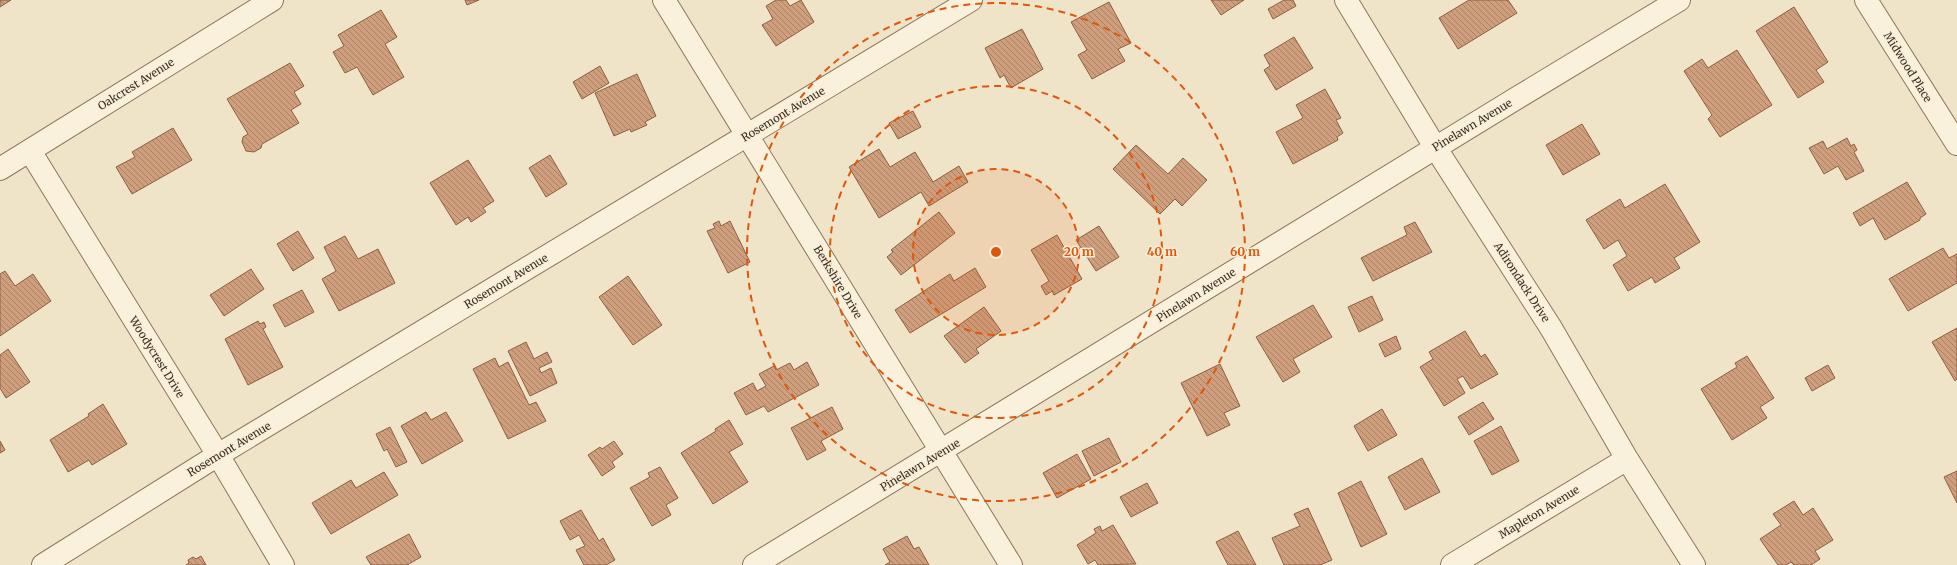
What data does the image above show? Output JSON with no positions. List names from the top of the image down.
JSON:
{
  "streets": {
    "street": [
      "Midwood Place",
      "Oakcrest Avenue",
      "Rosemont Avenue",
      "Pinelawn Avenue",
      "Berkshire Drive",
      "Adirondack Drive",
      "Woodycrest Drive",
      "Mapleton Avenue"
    ]
  },
  "crossings": [
    ["Oakcrest Avenue", "Woodycrest Drive"],
    ["Rosemont Avenue", "Berkshire Drive"],
    ["Rosemont Avenue", "Woodycrest Drive"],
    ["Pinelawn Avenue", "Berkshire Drive"],
    ["Pinelawn Avenue", "Adirondack Drive"],
    ["Adirondack Drive", "Mapleton Avenue"]
  ],
  "rings": ["20 m", "40 m", "60 m"]
}
